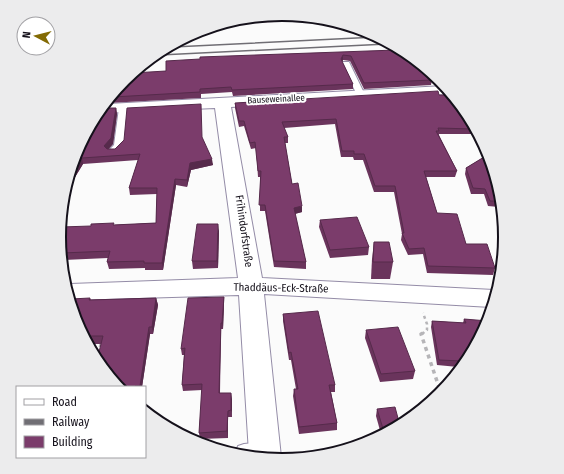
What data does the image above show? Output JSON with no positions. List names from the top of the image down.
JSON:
{
  "streets": {
    "street": ["Bauseweinallee", "Frihindorfstraße", "Thaddäus-Eck-Straße"]
  },
  "crossings": [
    ["Bauseweinallee", "Frihindorfstraße"],
    ["Frihindorfstraße", "Thaddäus-Eck-Straße"]
  ],
  "legend": ["Road", "Railway", "Building"],
  "north": "left"
}
